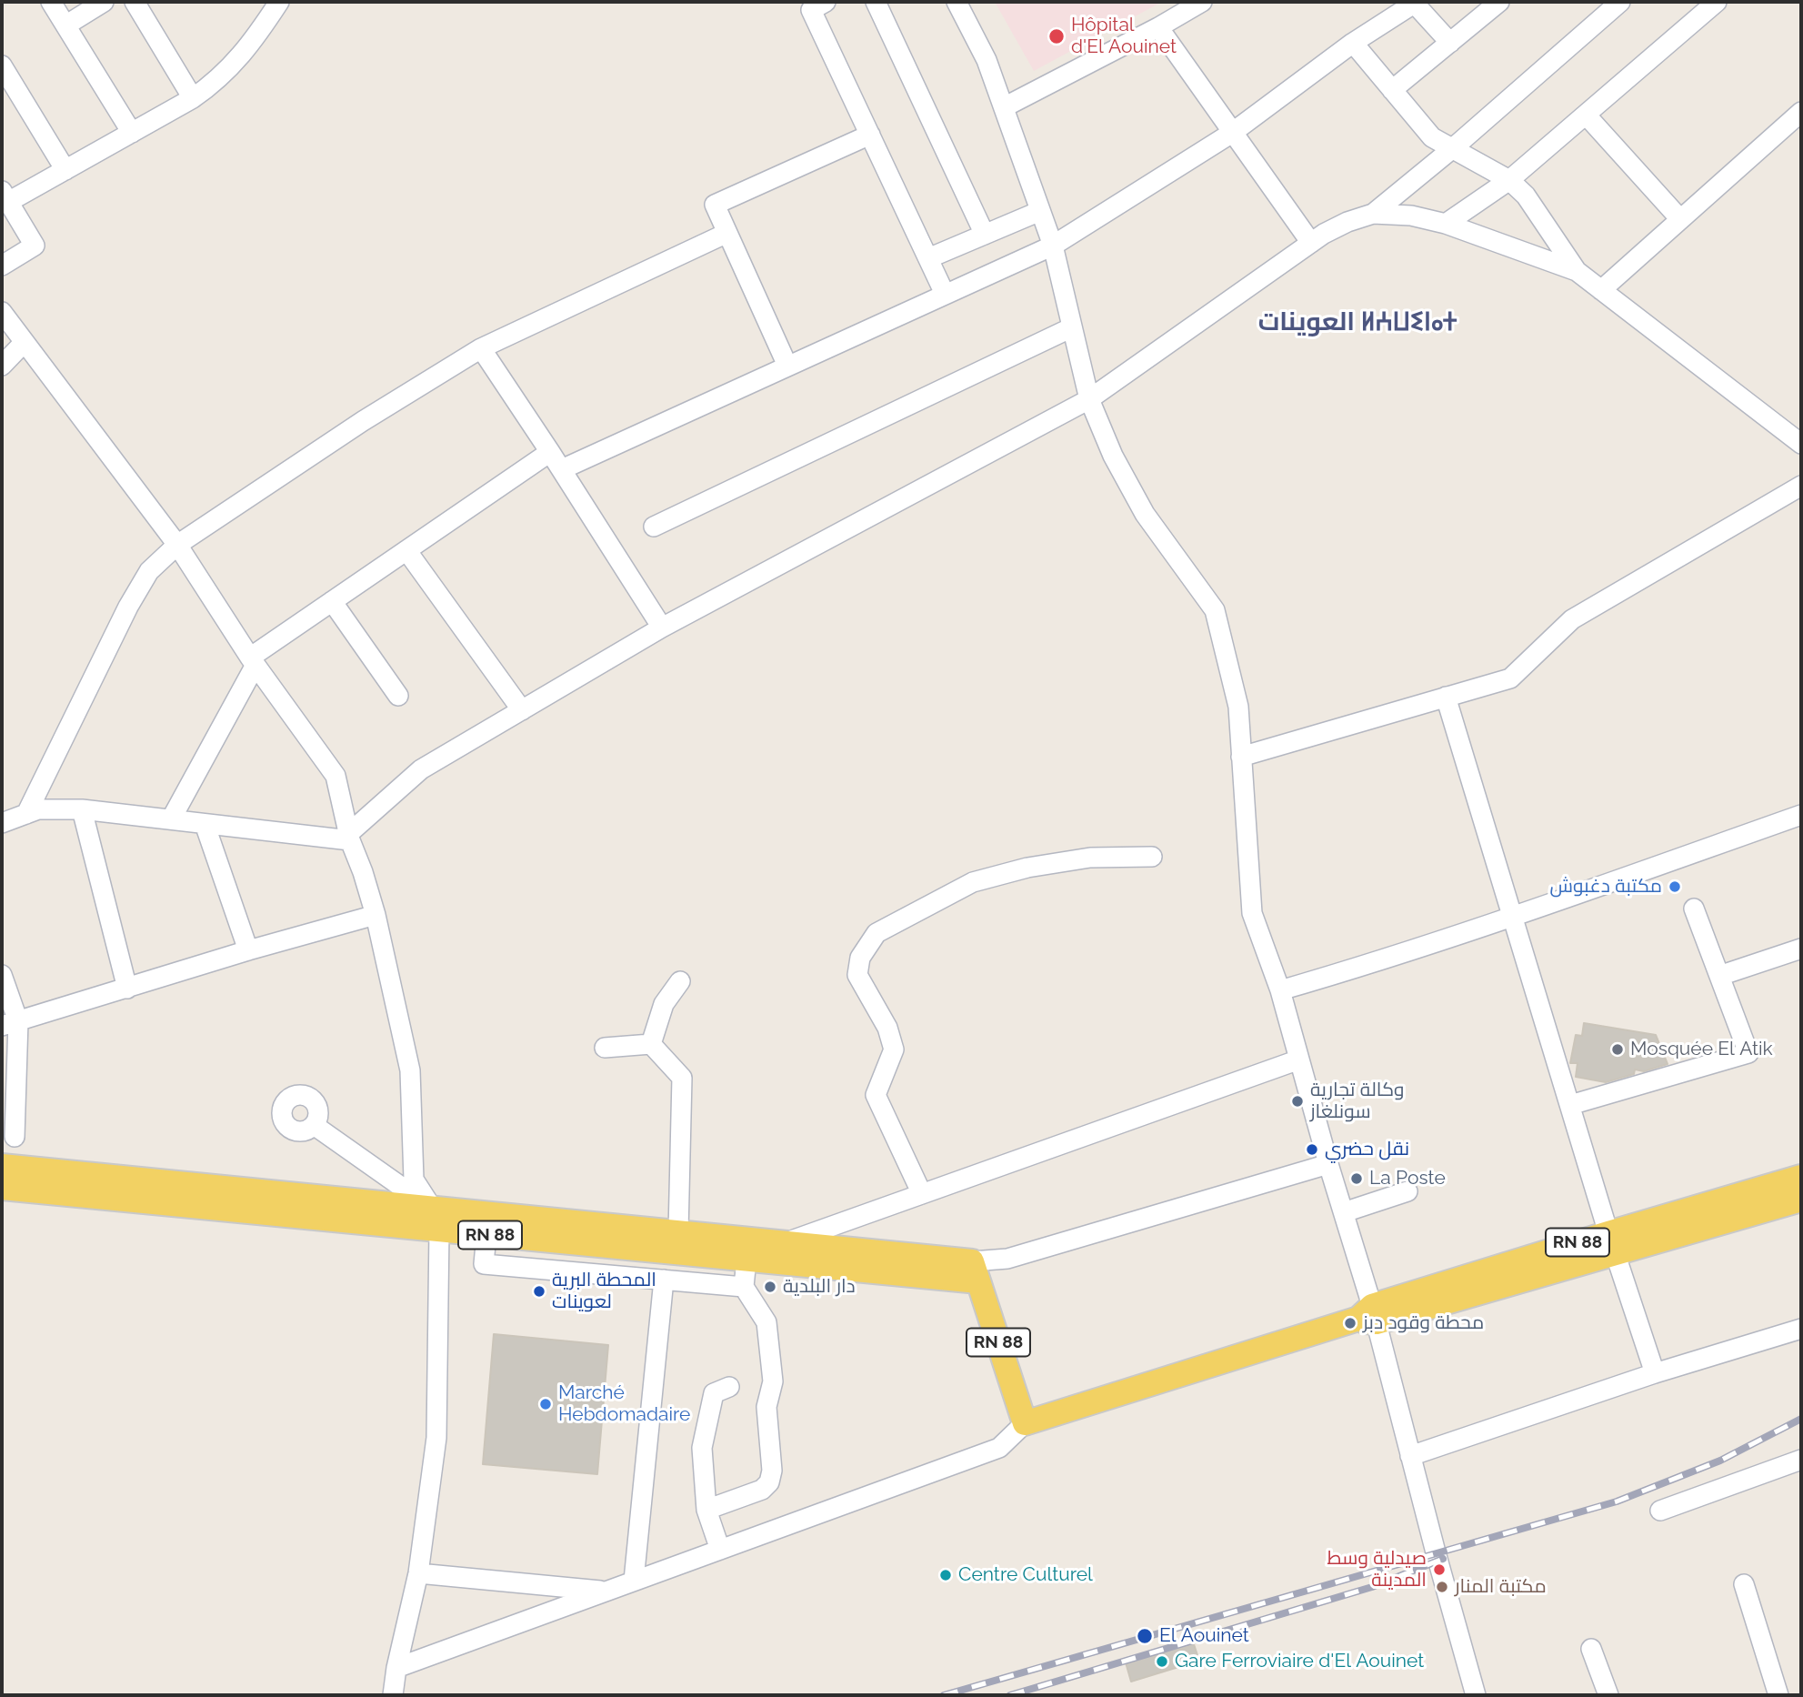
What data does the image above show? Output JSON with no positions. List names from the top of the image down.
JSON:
{
  "streets": {
    "main road": ["RN 88"]
  },
  "districts": ["العوينات ⵍⵄⵡⵉⵏⴰⵜ"],
  "places": [
    "Hôpital d'El Aouinet",
    "مكتبة دغبوش",
    "Mosquée El Atik",
    "وكالة تجارية سونلغاز",
    "نقل حضري",
    "La Poste",
    "دار البلدية",
    "المحطة البرية لعوينات",
    "محطة وقود دبز",
    "Marché Hebdomadaire",
    "صيدلية وسط المدينة",
    "Centre Culturel",
    "مكتبة المنار",
    "El Aouinet",
    "Gare Ferroviaire d'El Aouinet"
  ]
}
